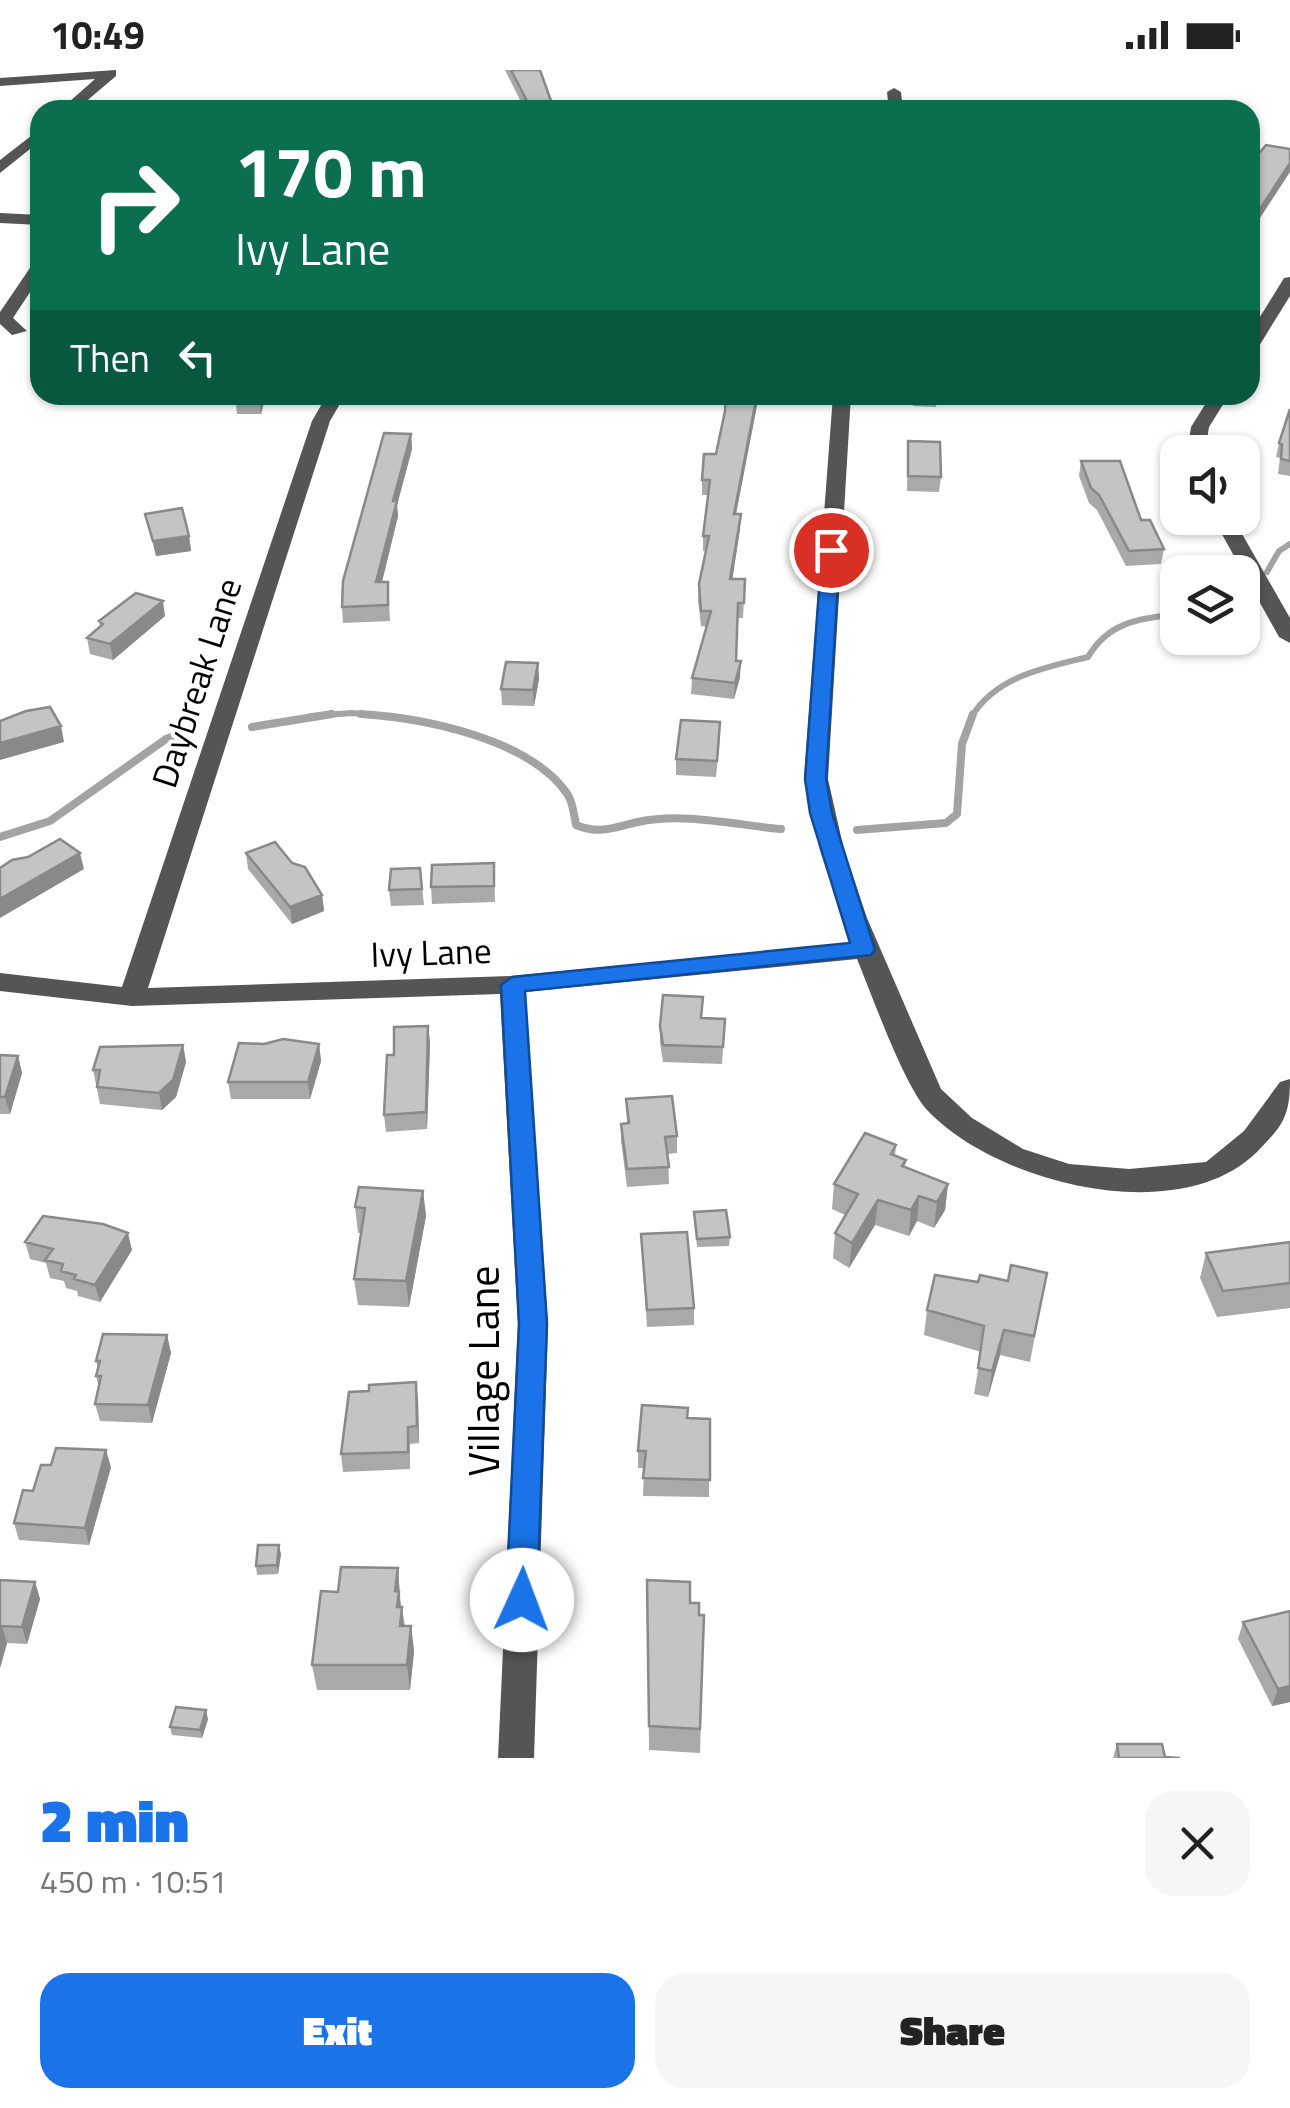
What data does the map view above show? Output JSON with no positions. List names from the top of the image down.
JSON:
{
  "streets": {
    "street": ["Daybreak Lane", "Ivy Lane", "Village Lane"]
  },
  "crossings": [
    ["Daybreak Lane", "Ivy Lane"],
    ["Ivy Lane", "Village Lane"]
  ],
  "page": {
    "status": "10:49",
    "turn": ["170 m", "Ivy Lane"],
    "then": "Then",
    "heading": ["2 min", "450 m · 10:51"],
    "buttons": ["Exit", "Share"]
  }
}
